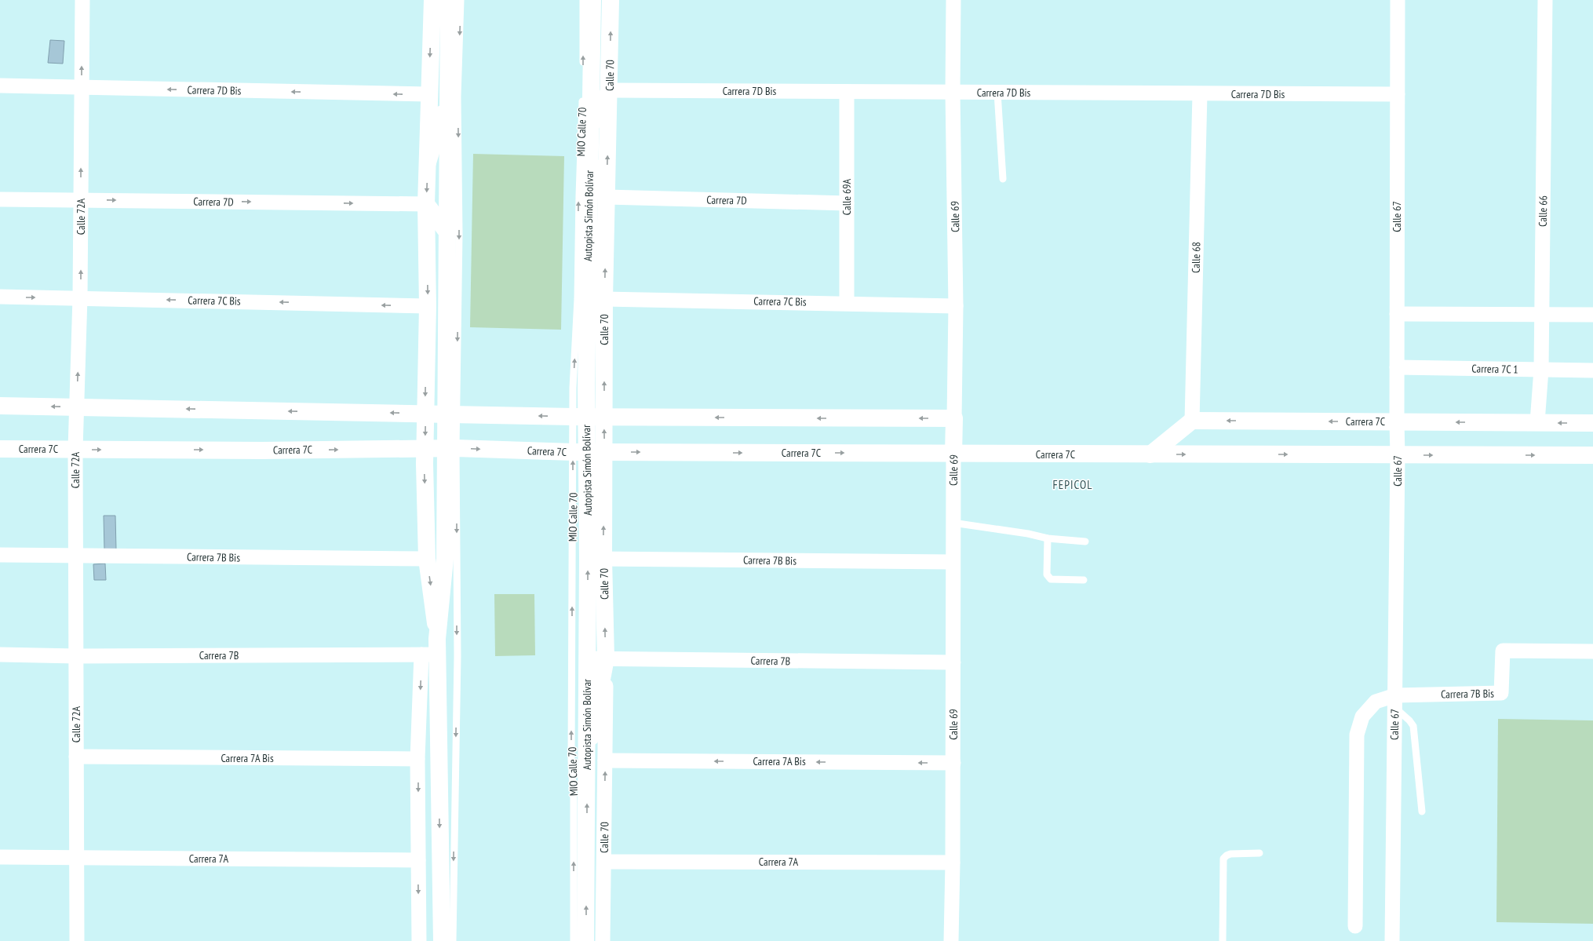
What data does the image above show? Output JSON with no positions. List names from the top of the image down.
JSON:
{
  "streets": {
    "main road": [
      "Calle 70",
      "Autopista Simón Bolívar",
      "Calle 69",
      "Carrera 7C"
    ],
    "street": [
      "Carrera 7D Bis",
      "Calle 69A",
      "Carrera 7D",
      "Calle 66",
      "Calle 72A",
      "Calle 67",
      "Calle 68",
      "Carrera 7C Bis",
      "Carrera 7C 1",
      "Carrera 7B Bis",
      "Carrera 7B",
      "Carrera 7A Bis",
      "Carrera 7A"
    ],
    "lane": ["MIO Calle 70"]
  },
  "crossings": [
    ["Calle 70", "Carrera 7D Bis"],
    ["Calle 70", "Carrera 7D"],
    ["Calle 70", "Autopista Simón Bolívar"],
    ["Calle 70", "Carrera 7C Bis"],
    ["Calle 70", "Carrera 7C"],
    ["Calle 70", "Carrera 7B Bis"],
    ["Calle 70", "Carrera 7B"],
    ["Calle 70", "Carrera 7A Bis"],
    ["Calle 70", "Carrera 7A"],
    ["Carrera 7D Bis", "Calle 69A"],
    ["Carrera 7D Bis", "Calle 72A"],
    ["Carrera 7D Bis", "Calle 69"],
    ["Carrera 7D Bis", "Calle 67"],
    ["Carrera 7D Bis", "Calle 68"],
    ["MIO Calle 70", "Autopista Simón Bolívar"],
    ["MIO Calle 70", "Carrera 7C"],
    ["Calle 69A", "Carrera 7D"],
    ["Calle 69A", "Carrera 7C Bis"],
    ["Carrera 7D", "Calle 72A"],
    ["Calle 66", "Carrera 7C 1"],
    ["Calle 66", "Carrera 7C"],
    ["Autopista Simón Bolívar", "Carrera 7C"],
    ["Autopista Simón Bolívar", "Carrera 7B Bis"],
    ["Autopista Simón Bolívar", "Carrera 7B"],
    ["Calle 72A", "Carrera 7C Bis"],
    ["Calle 72A", "Carrera 7C"],
    ["Calle 72A", "Carrera 7B Bis"],
    ["Calle 72A", "Carrera 7B"],
    ["Calle 72A", "Carrera 7A Bis"],
    ["Calle 72A", "Carrera 7A"],
    ["Calle 69", "Carrera 7C Bis"],
    ["Calle 69", "Carrera 7C"],
    ["Calle 69", "Carrera 7B Bis"],
    ["Calle 69", "Carrera 7B"],
    ["Calle 69", "Carrera 7A Bis"],
    ["Calle 69", "Carrera 7A"],
    ["Calle 67", "Carrera 7C 1"],
    ["Calle 67", "Carrera 7C"],
    ["Calle 67", "Carrera 7B Bis"],
    ["Calle 68", "Carrera 7C"]
  ],
  "one_way": [
    "MIO Calle 70",
    "Carrera 7D",
    "Calle 72A",
    "Carrera 7A Bis"
  ],
  "districts": ["FEPICOL"]
}
